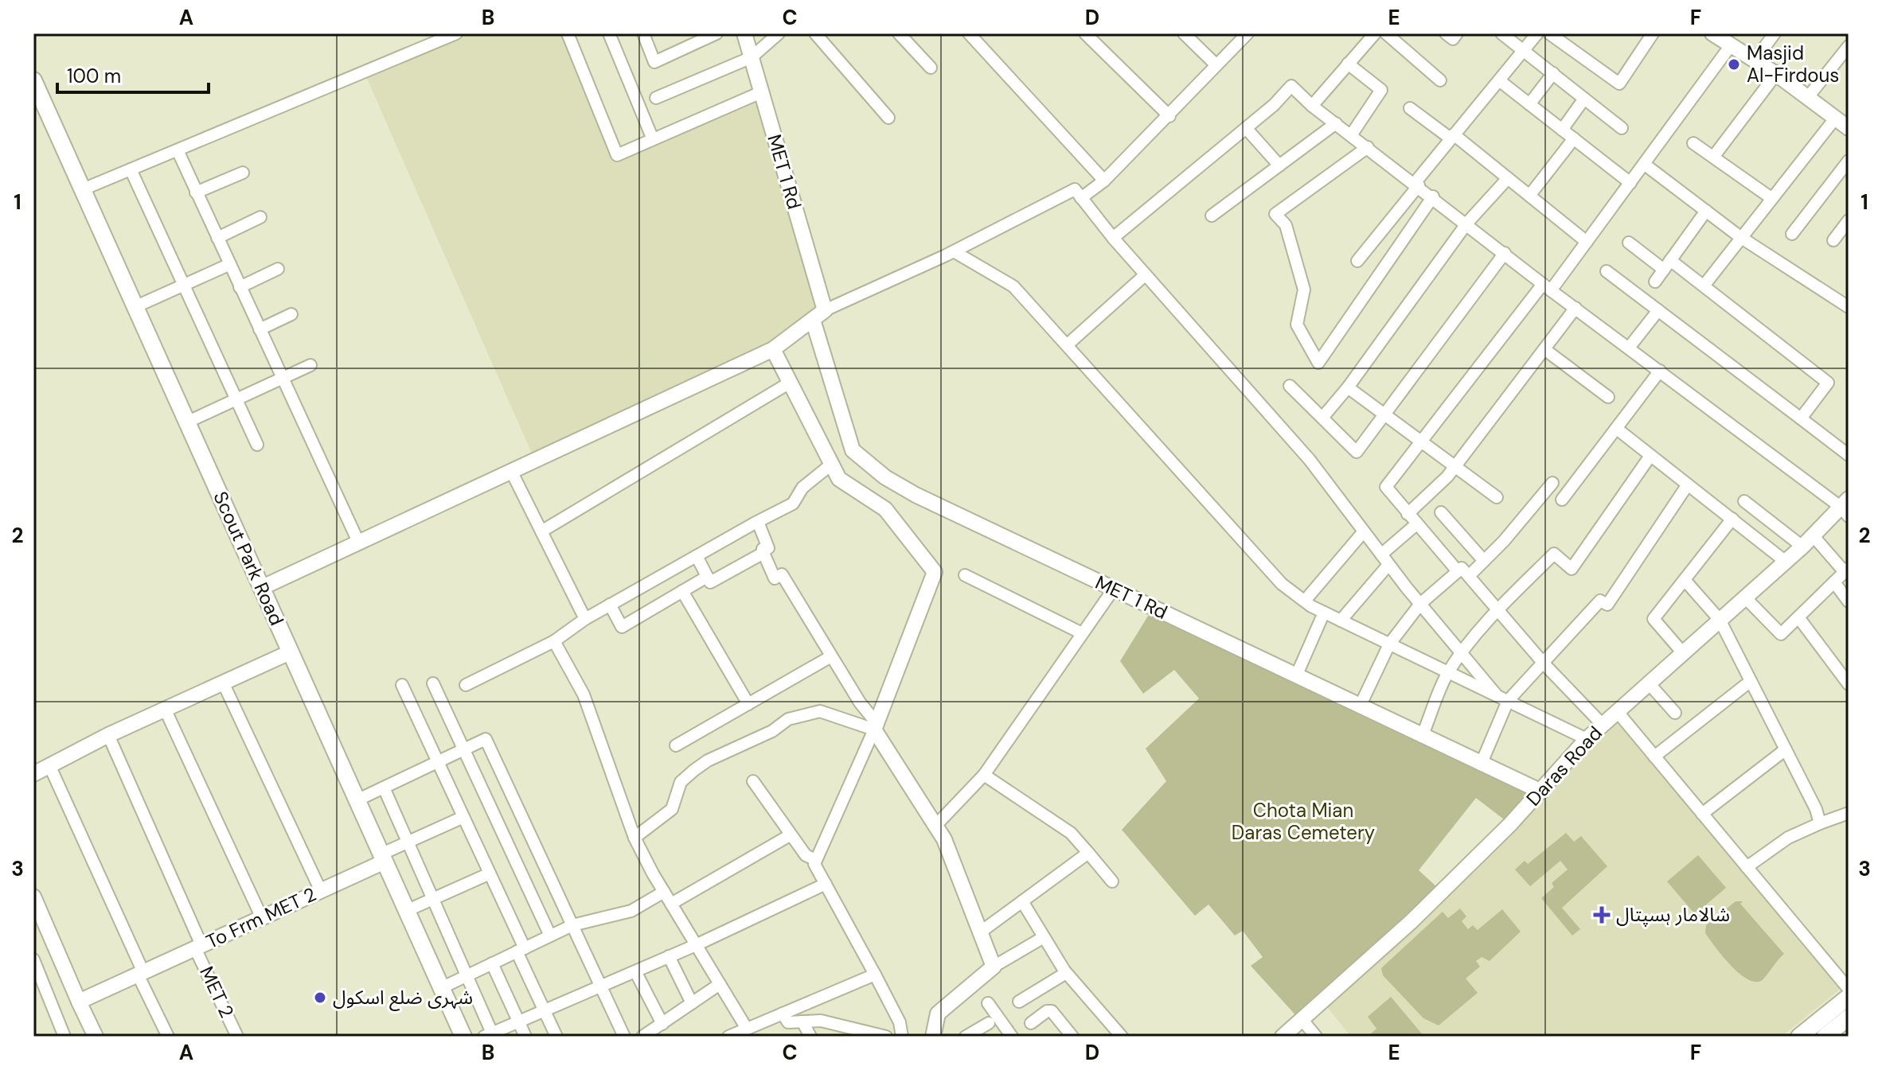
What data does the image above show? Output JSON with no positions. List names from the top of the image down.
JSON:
{
  "streets": {
    "main road": ["Scout Park Road"],
    "street": [
      "MET 1 Rd",
      "Daras Road",
      "To Frm MET 2",
      "MET 2"
    ]
  },
  "crossings": [
    ["MET 1 Rd", "Daras Road"],
    ["Scout Park Road", "To Frm MET 2"],
    ["To Frm MET 2", "MET 2"]
  ],
  "parks": ["Chota Mian Daras Cemetery"],
  "places": {
    "other": ["Masjid Al-Firdous", "شہری ضلع اسکول"],
    "health": ["شالامار ہسپتال"]
  },
  "scale_bar": "100 m",
  "grid": {
    "columns": [
      "A",
      "B",
      "C",
      "D",
      "E",
      "F"
    ],
    "rows": ["1", "2", "3"]
  }
}
